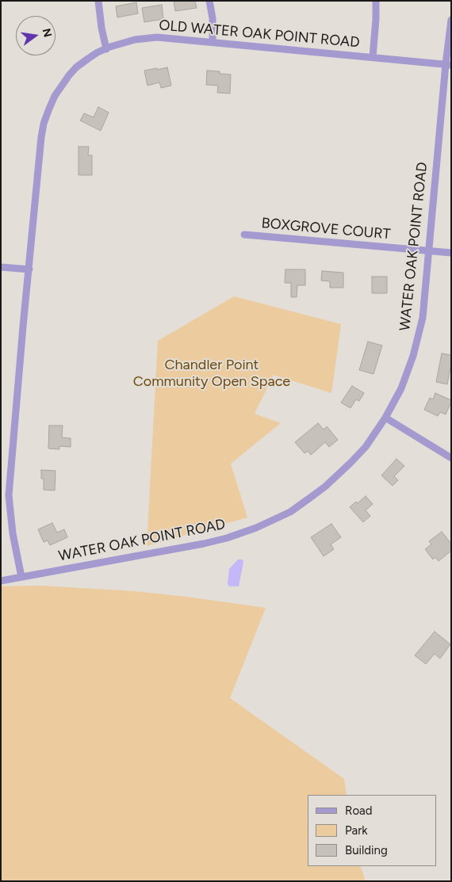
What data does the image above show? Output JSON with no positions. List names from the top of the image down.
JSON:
{
  "streets": {
    "street": ["OLD WATER OAK POINT ROAD", "BOXGROVE COURT", "WATER OAK POINT ROAD"]
  },
  "crossings": [
    ["OLD WATER OAK POINT ROAD", "WATER OAK POINT ROAD"],
    ["BOXGROVE COURT", "WATER OAK POINT ROAD"]
  ],
  "parks": ["Chandler Point Community Open Space"],
  "legend": ["Road", "Park", "Building"],
  "north": "right"
}
